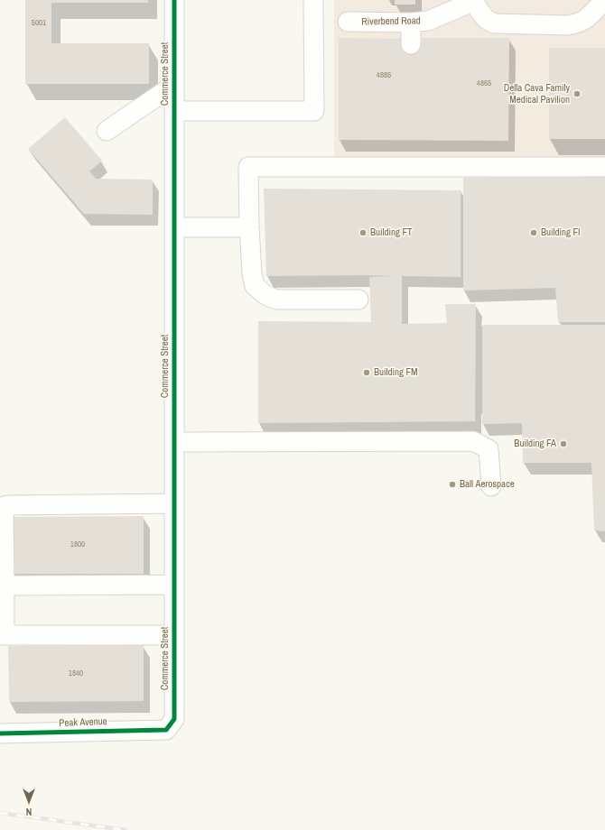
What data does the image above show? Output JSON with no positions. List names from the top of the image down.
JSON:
{
  "streets": {
    "street": ["Riverbend Road", "Commerce Street", "Peak Avenue"]
  },
  "crossings": [
    ["Commerce Street", "Peak Avenue"]
  ],
  "places": [
    "Della Cava Family Medical Pavilion",
    "Building FT",
    "Building FI",
    "Building FM",
    "Building FA",
    "Ball Aerospace"
  ],
  "house_numbers": [
    "5001",
    "4885",
    "4865",
    "1800",
    "1840"
  ],
  "north": "bottom"
}
